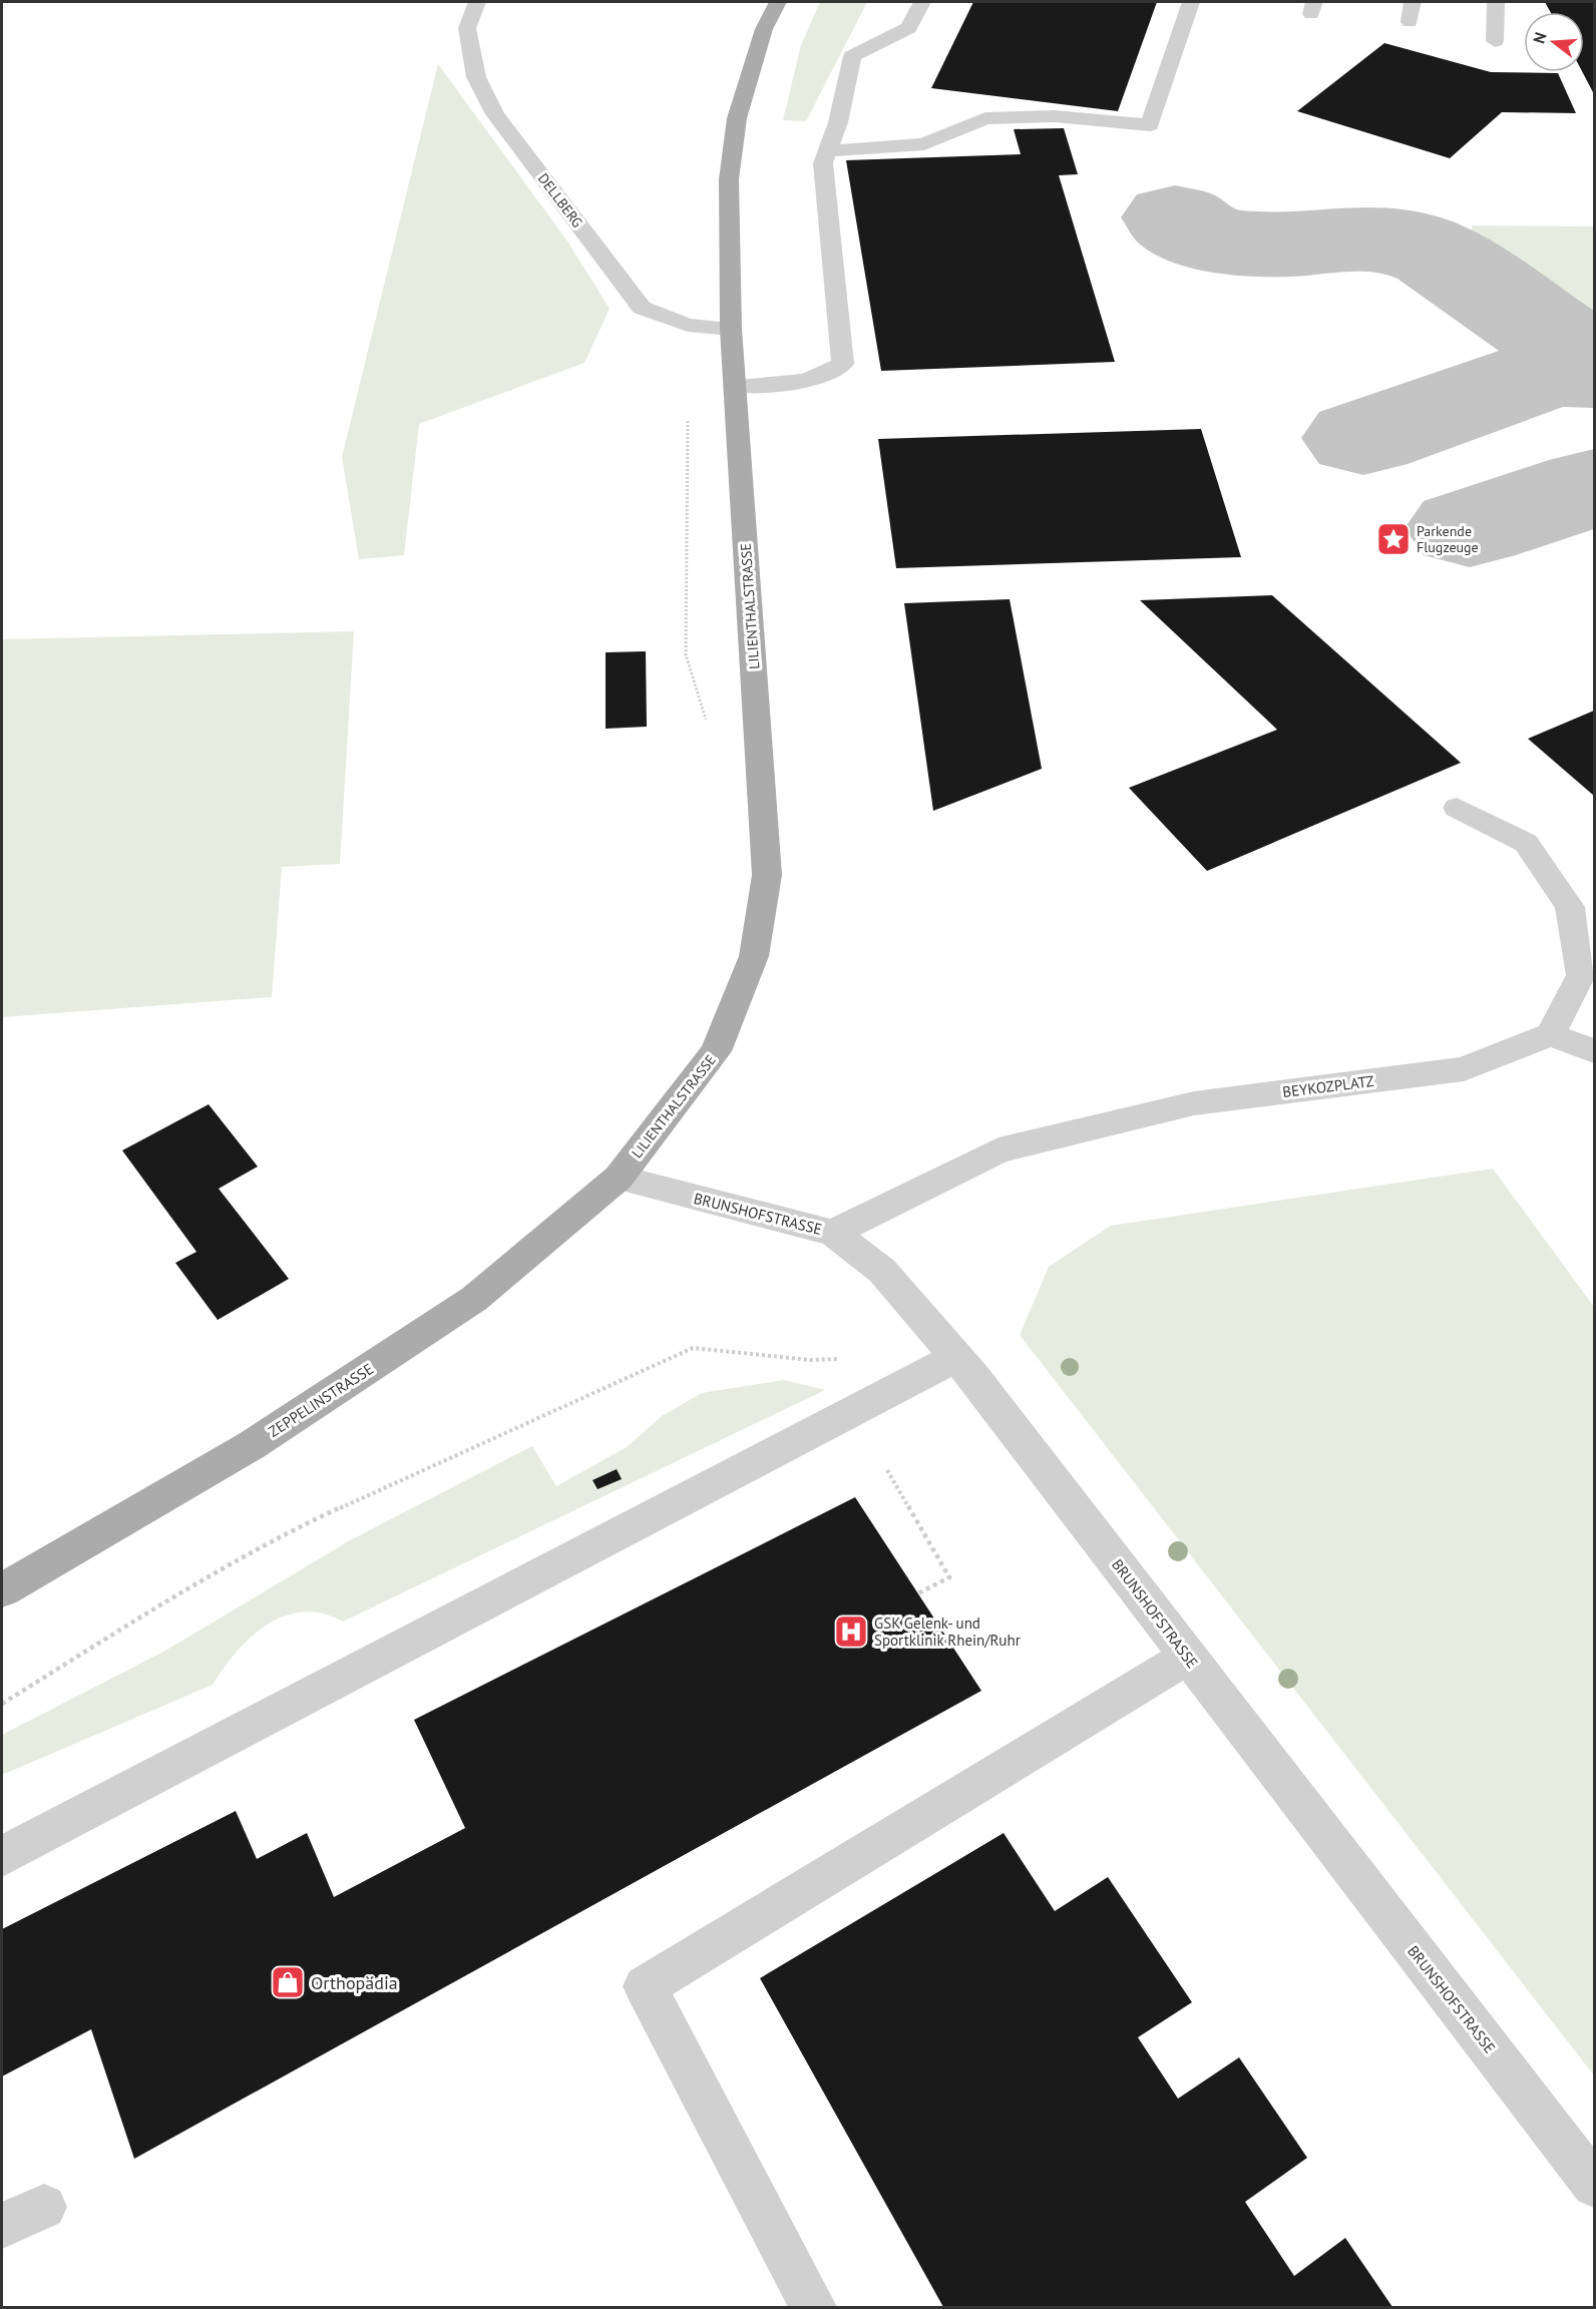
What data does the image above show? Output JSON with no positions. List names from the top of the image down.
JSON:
{
  "streets": {
    "main road": ["LILIENTHALSTRASSE", "ZEPPELINSTRASSE"],
    "street": ["DELLBERG", "BEYKOZPLATZ", "BRUNSHOFSTRASSE"]
  },
  "crossings": [
    ["DELLBERG", "LILIENTHALSTRASSE"],
    ["LILIENTHALSTRASSE", "BRUNSHOFSTRASSE"],
    ["LILIENTHALSTRASSE", "ZEPPELINSTRASSE"],
    ["BEYKOZPLATZ", "BRUNSHOFSTRASSE"],
    ["BRUNSHOFSTRASSE", "ZEPPELINSTRASSE"]
  ],
  "places": {
    "place": ["Parkende Flugzeuge"],
    "hospital": ["GSK Gelenk- und Sportklinik Rhein/Ruhr"],
    "shop": ["Orthopädia"]
  },
  "north": "left"
}
